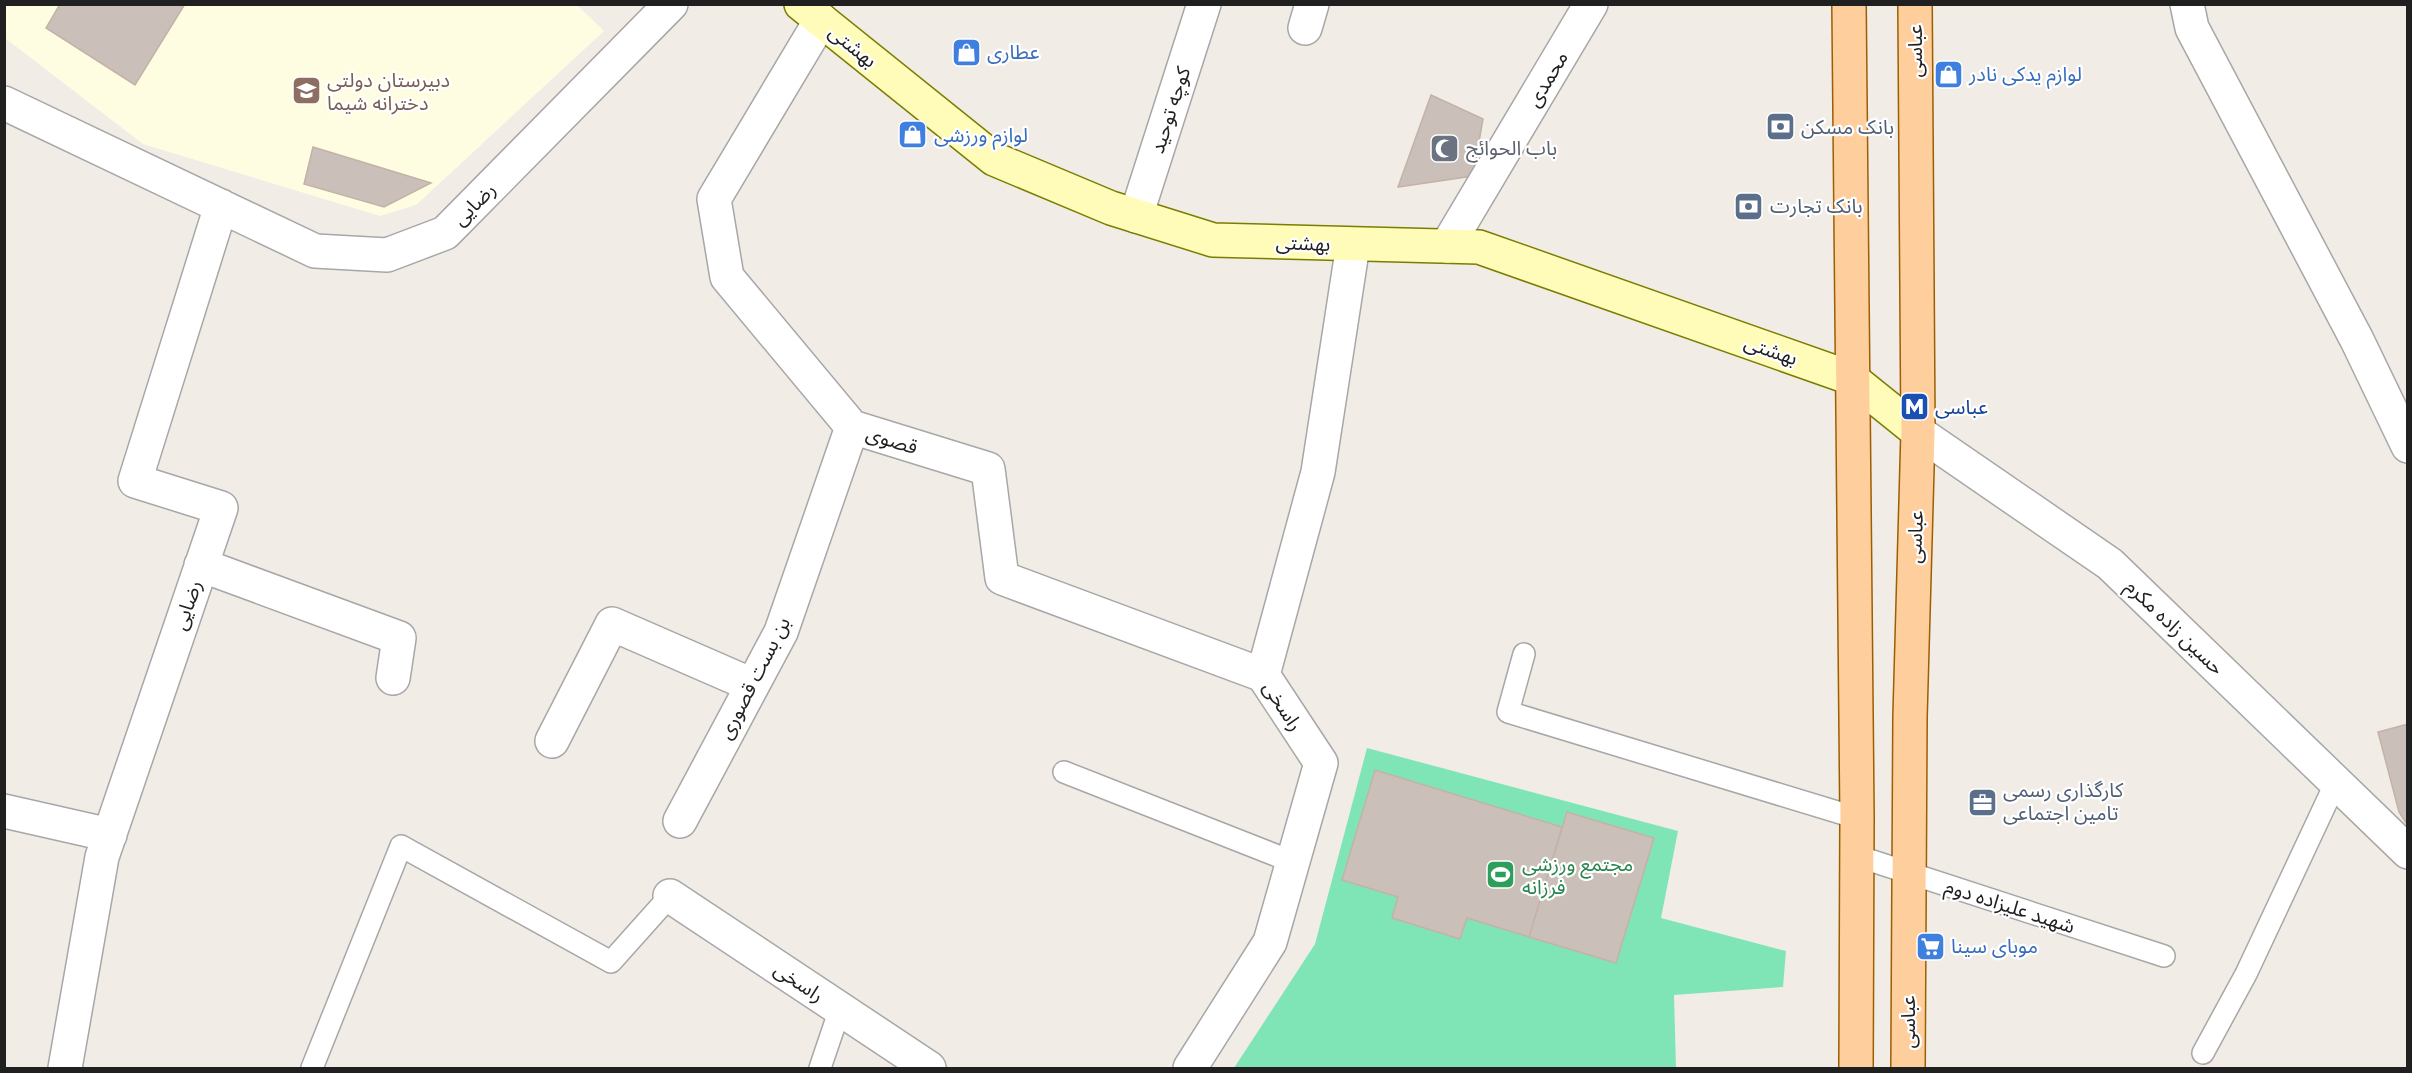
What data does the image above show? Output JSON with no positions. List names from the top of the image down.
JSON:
{
  "streets": {
    "main road": ["بهشتی", "عباسى"],
    "street": [
      "محمدی",
      "کوچه توحید",
      "رضایی",
      "قصوی",
      "حسین زاده مکرم",
      "بن بست قصوری",
      "راسخی"
    ],
    "lane": ["شهید علیزاده دوم"]
  },
  "crossings": [
    ["بهشتی", "عباسى"],
    ["بهشتی", "محمدی"],
    ["بهشتی", "کوچه توحید"],
    ["بهشتی", "قصوی"],
    ["بهشتی", "حسین زاده مکرم"],
    ["بهشتی", "راسخی"],
    ["عباسى", "حسین زاده مکرم"],
    ["عباسى", "شهید علیزاده دوم"],
    ["قصوی", "بن بست قصوری"],
    ["قصوی", "راسخی"]
  ],
  "places": {
    "shop": ["عطاری", "لوازم یدکی نادر", "لوازم ورزشی"],
    "school or university": ["دبیرستان دولتی دخترانه شیما"],
    "bank": ["بانک مسکن", "بانک تجارت"],
    "mosque": ["باب الحوائج"],
    "metro station": ["عباسی"],
    "office": ["کارگذاری رسمی تامین اجتماعی"],
    "sports": ["مجتمع ورزشی فرزانه"],
    "supermarket": ["موبای سینا"]
  }
}
